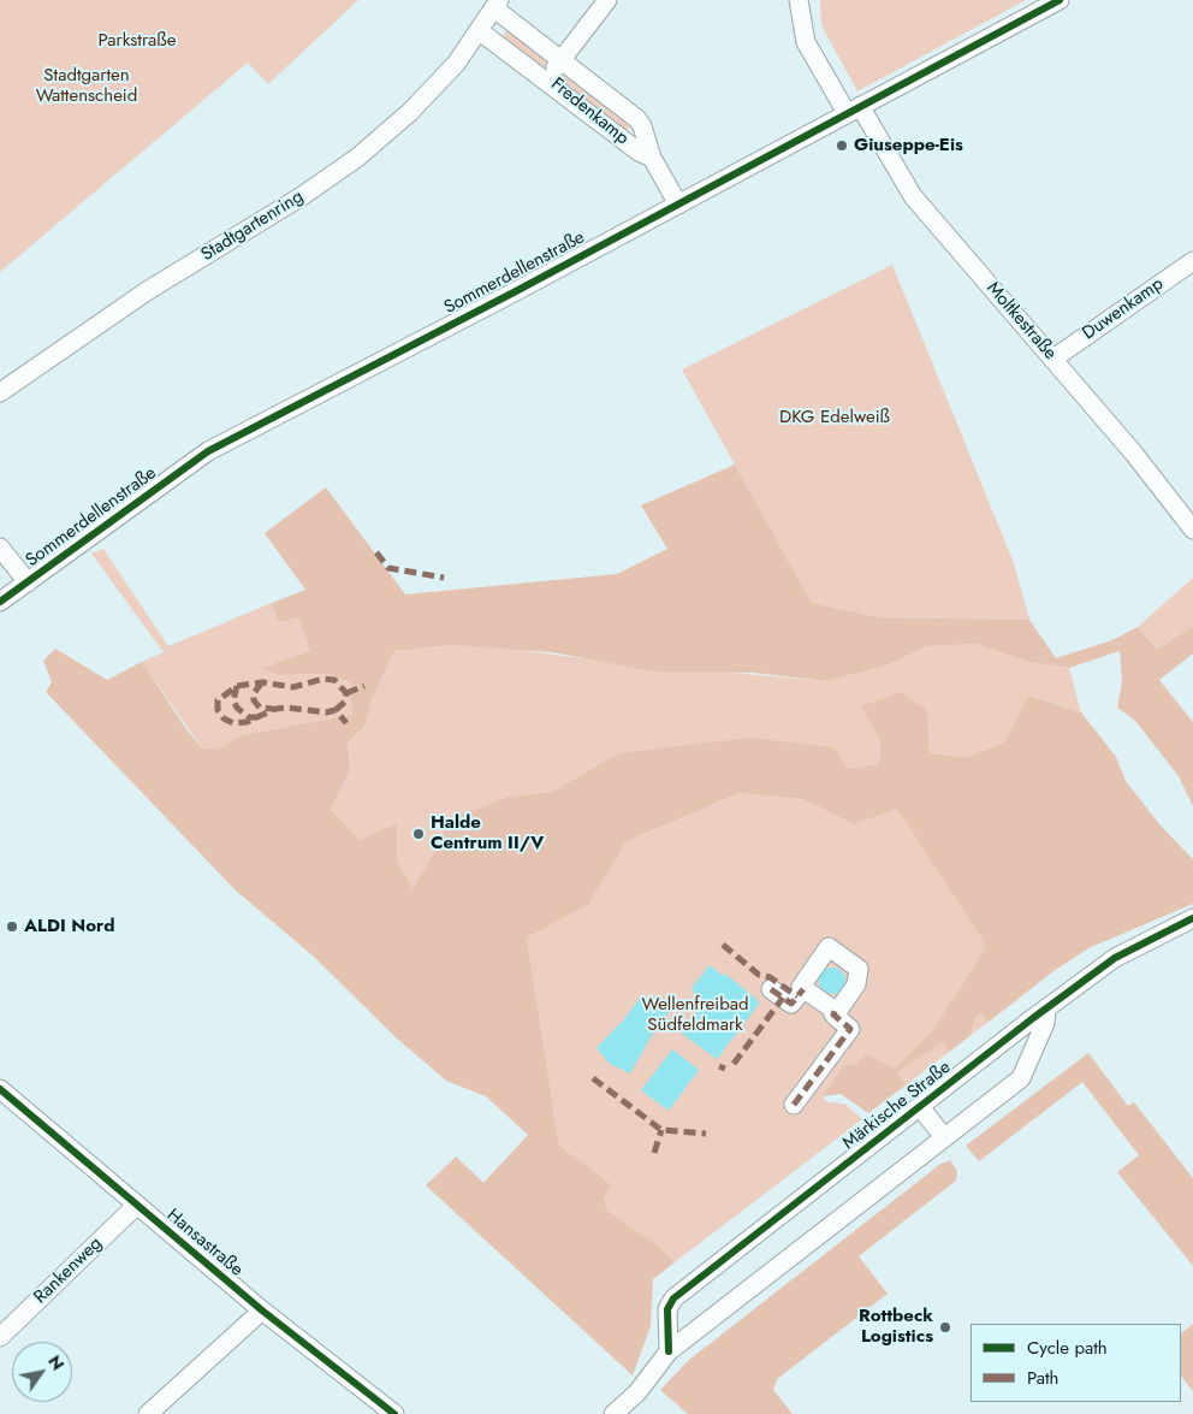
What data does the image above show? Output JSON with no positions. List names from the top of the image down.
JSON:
{
  "streets": {
    "street": [
      "Fredenkamp",
      "Stadtgartenring",
      "Sommerdellenstraße",
      "Duwenkamp",
      "Moltkestraße",
      "Märkische Straße",
      "Hansastraße",
      "Rankenweg"
    ]
  },
  "crossings": [
    ["Fredenkamp", "Stadtgartenring"],
    ["Fredenkamp", "Sommerdellenstraße"],
    ["Sommerdellenstraße", "Moltkestraße"],
    ["Duwenkamp", "Moltkestraße"],
    ["Hansastraße", "Rankenweg"]
  ],
  "parks": [
    "Parkstraße",
    "Stadtgarten Wattenscheid",
    "DKG Edelweiß",
    "Wellenfreibad Südfeldmark"
  ],
  "places": [
    "Giuseppe-Eis",
    "Halde Centrum II/V",
    "ALDI Nord",
    "Rottbeck Logistics"
  ],
  "legend": ["Cycle path", "Path"],
  "north": "top right"
}
